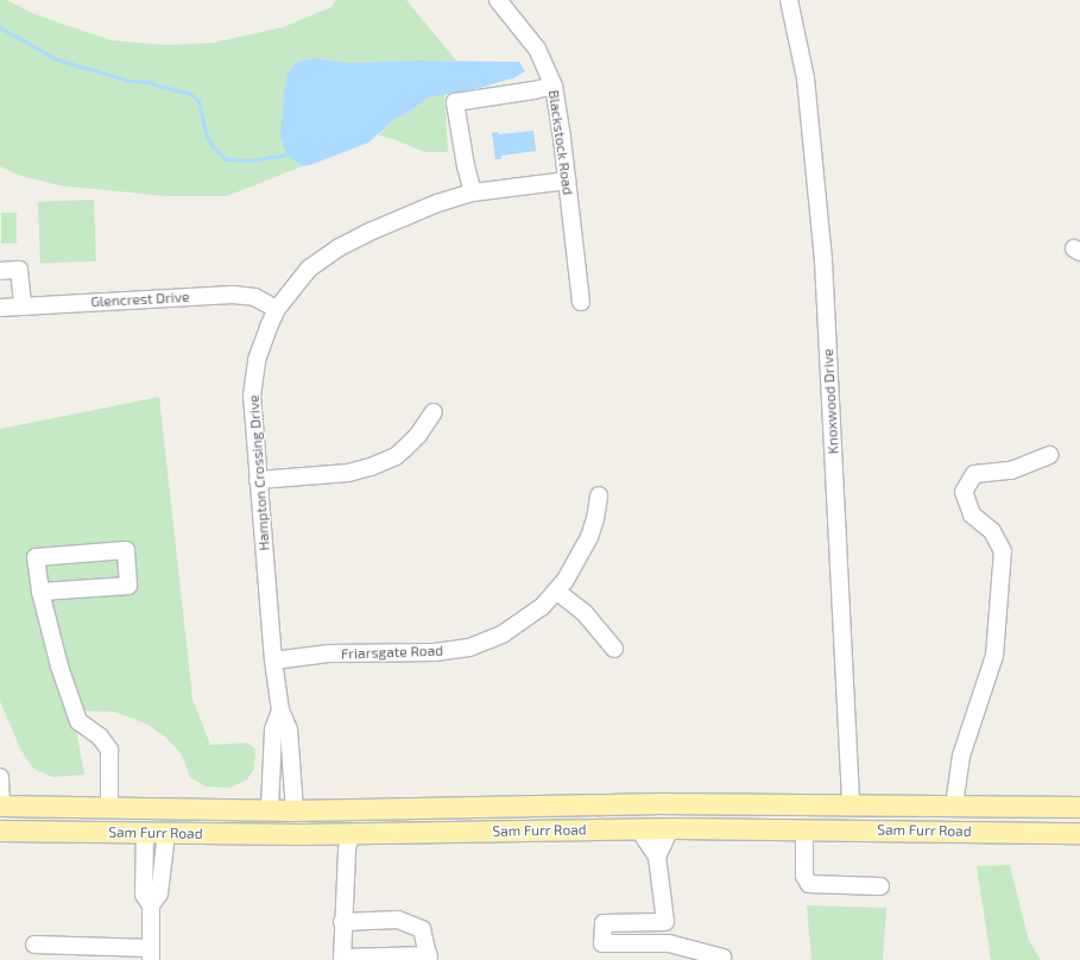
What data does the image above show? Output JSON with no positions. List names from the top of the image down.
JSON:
{
  "streets": {
    "main road": ["Sam Furr Road"],
    "street": [
      "Blackstock Road",
      "Glencrest Drive",
      "Knoxwood Drive",
      "Hampton Crossing Drive",
      "Friarsgate Road"
    ]
  },
  "crossings": [
    ["Blackstock Road", "Hampton Crossing Drive"],
    ["Glencrest Drive", "Hampton Crossing Drive"],
    ["Knoxwood Drive", "Sam Furr Road"],
    ["Hampton Crossing Drive", "Friarsgate Road"],
    ["Hampton Crossing Drive", "Sam Furr Road"]
  ]
}
